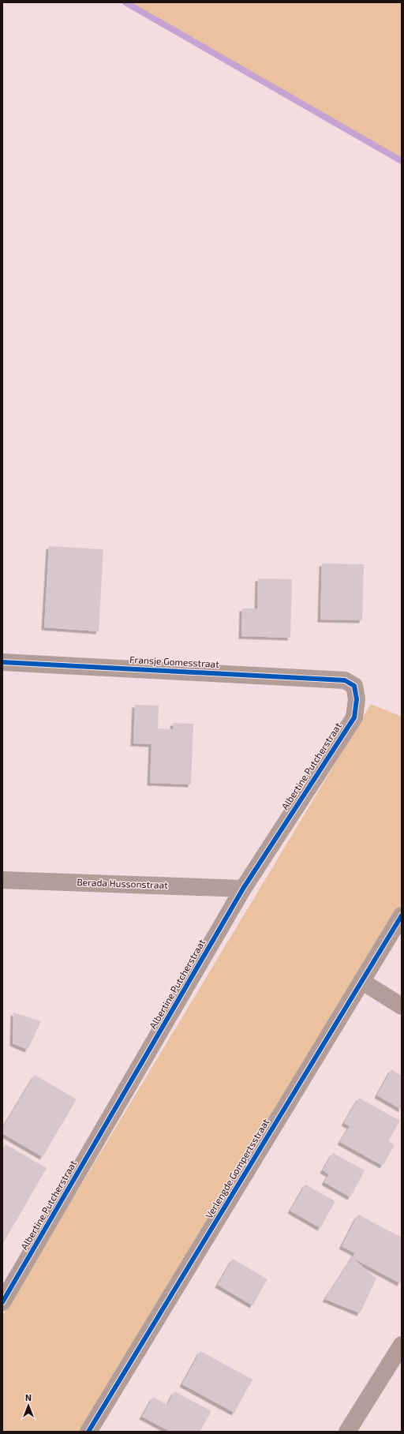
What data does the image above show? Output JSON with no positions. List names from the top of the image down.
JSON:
{
  "streets": {
    "street": [
      "Fransje Gomesstraat",
      "Albertine Putcherstraat",
      "Berada Hussonstraat",
      "Verlengde Gompertsstraat"
    ]
  },
  "crossings": [
    ["Fransje Gomesstraat", "Albertine Putcherstraat"],
    ["Albertine Putcherstraat", "Berada Hussonstraat"]
  ],
  "north": "top"
}
